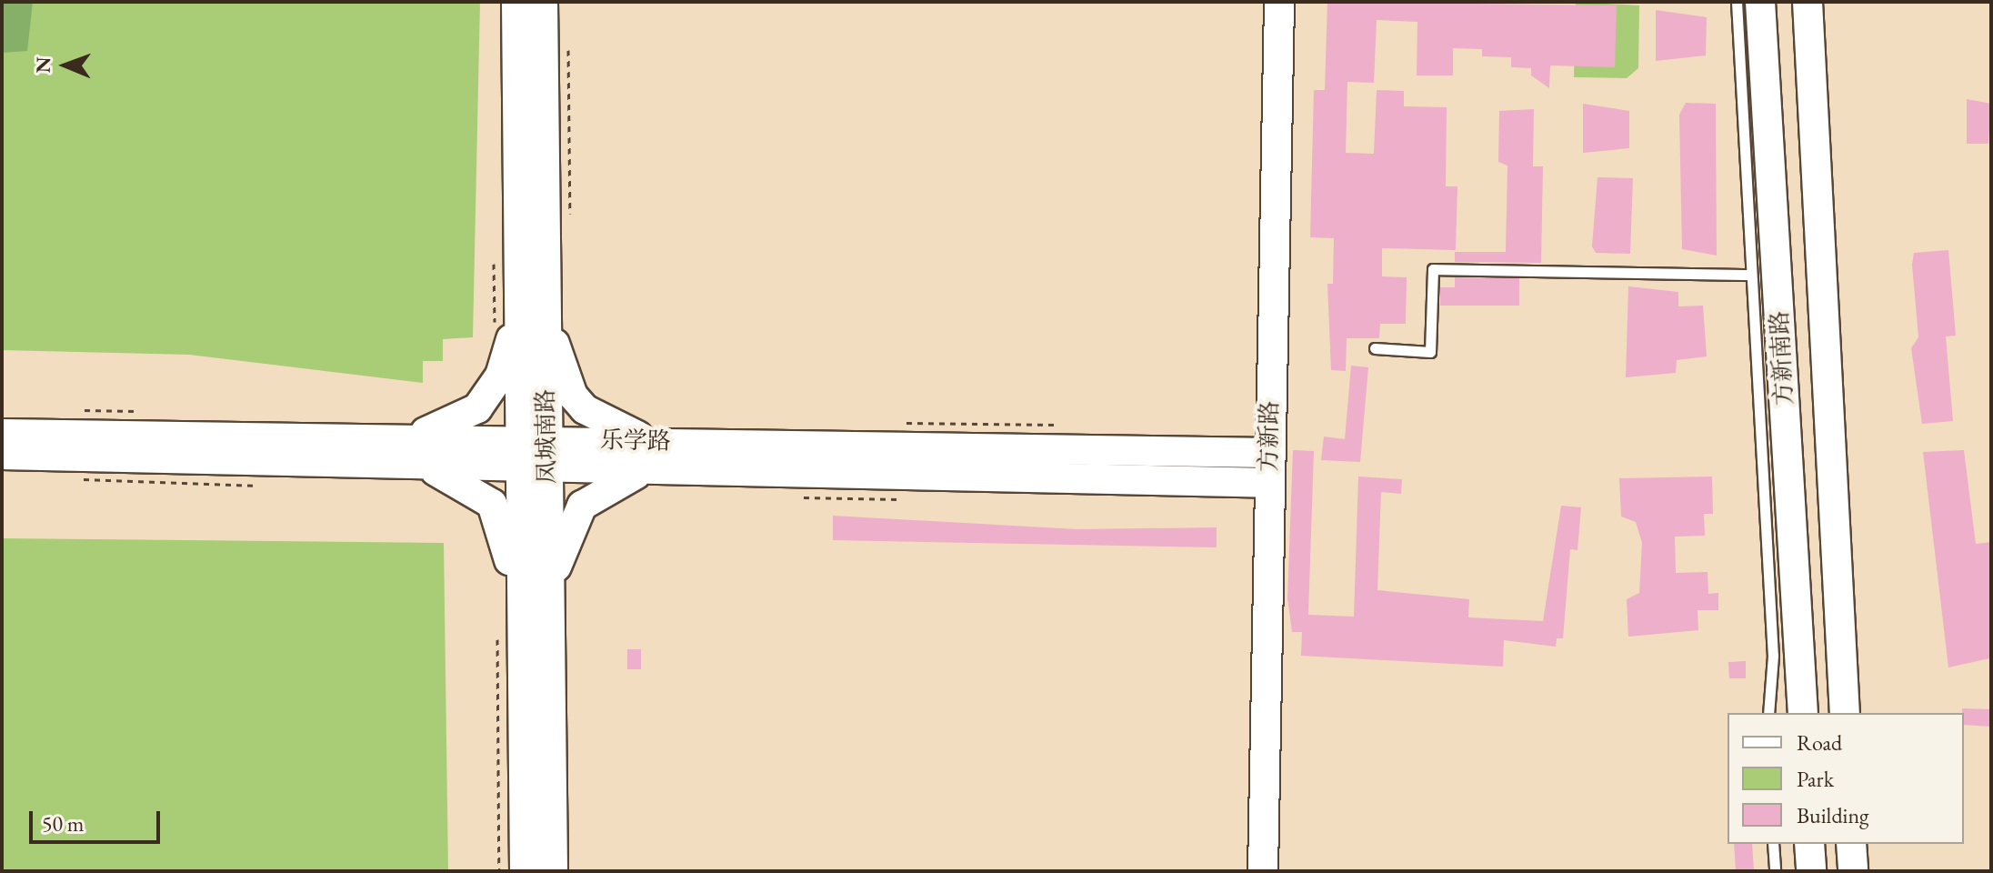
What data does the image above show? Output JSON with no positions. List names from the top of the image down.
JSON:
{
  "streets": {
    "street": [
      "方新南路",
      "凤城南路",
      "方新路",
      "乐学路"
    ]
  },
  "crossings": [
    ["凤城南路", "乐学路"],
    ["方新路", "乐学路"]
  ],
  "legend": ["Road", "Park", "Building"],
  "scale_bar": "50 m",
  "north": "left"
}
